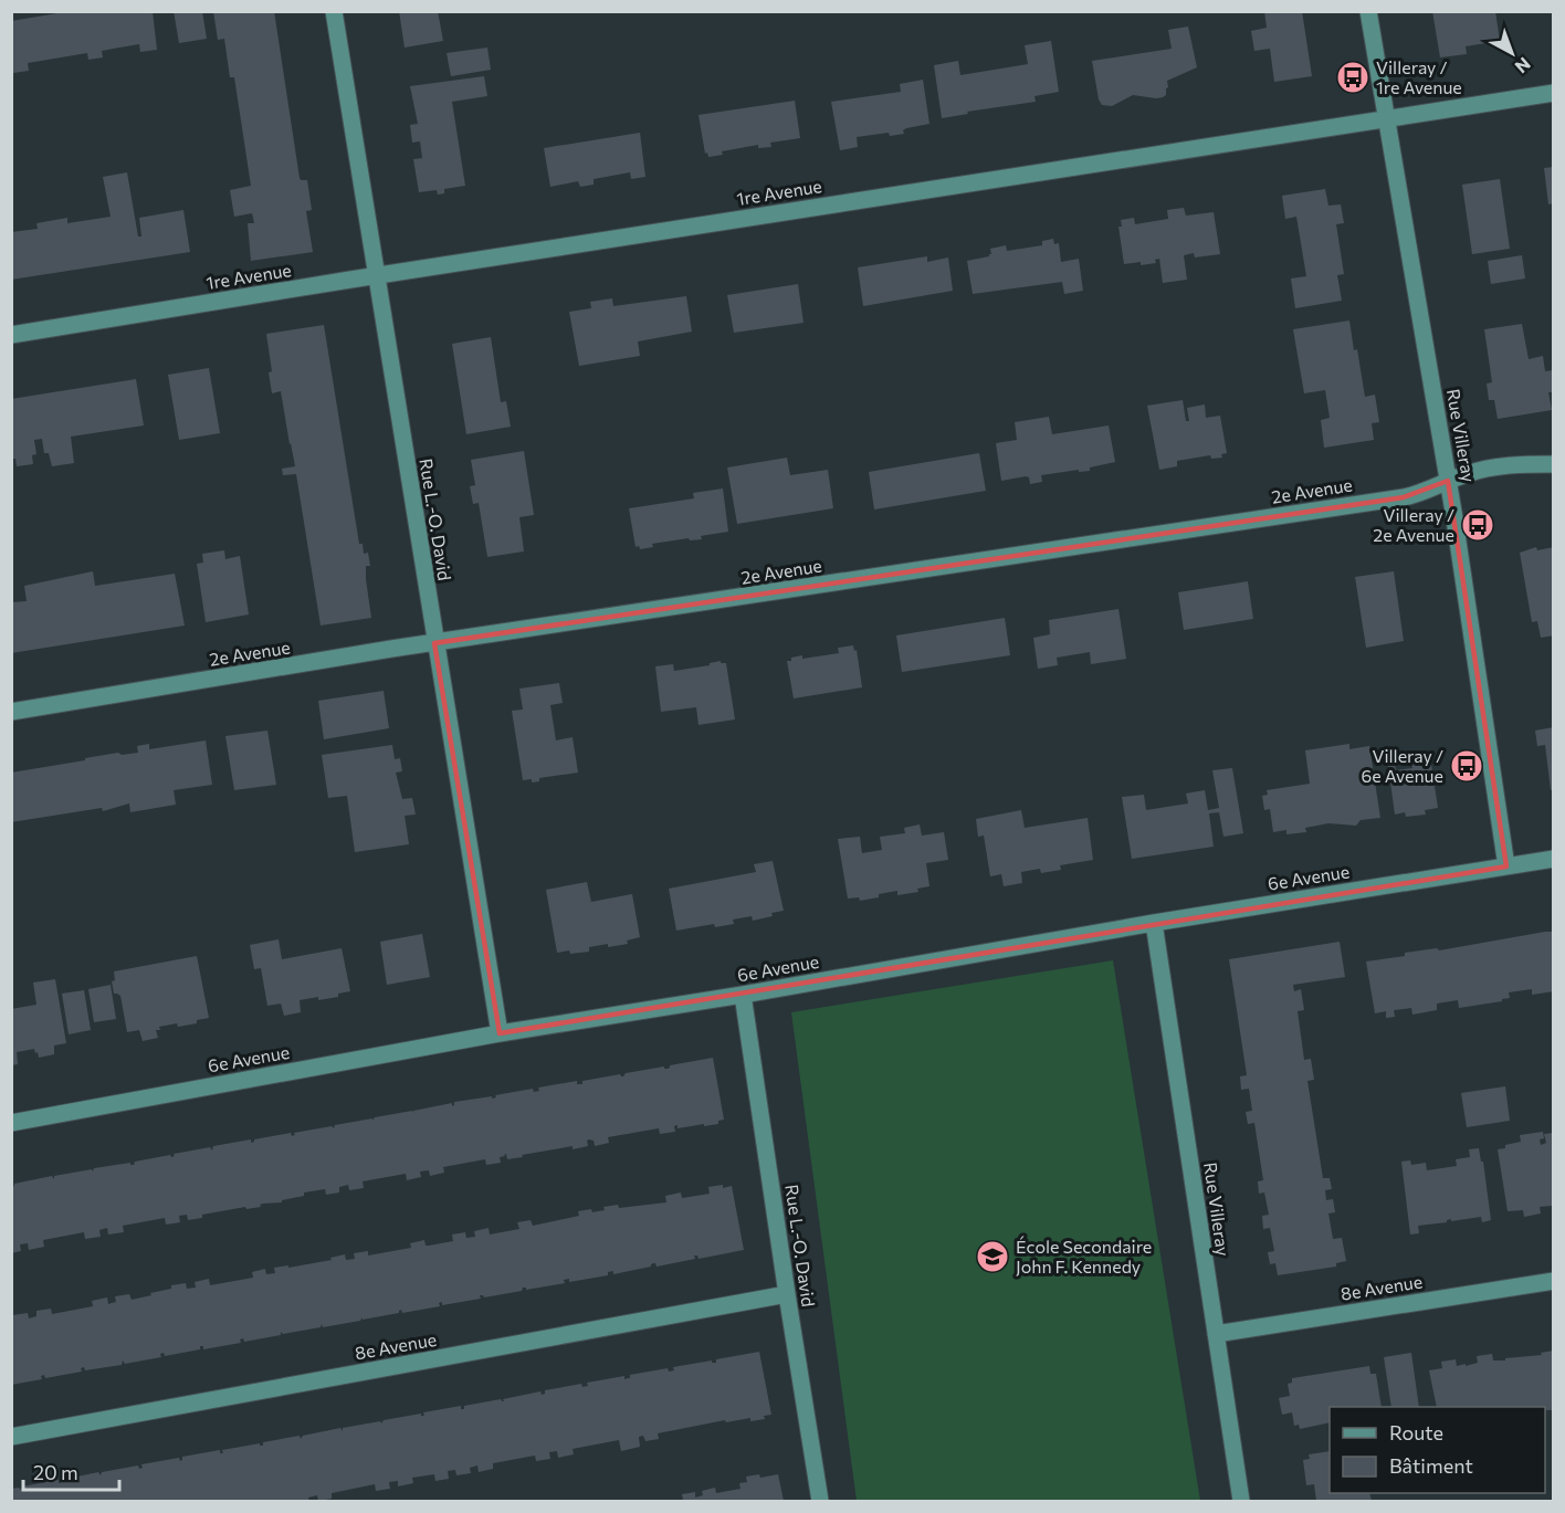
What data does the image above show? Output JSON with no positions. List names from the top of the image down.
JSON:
{
  "streets": {
    "street": [
      "1re Avenue",
      "Rue Villeray",
      "2e Avenue",
      "Rue L.-O. David",
      "6e Avenue",
      "8e Avenue"
    ]
  },
  "crossings": [
    ["1re Avenue", "Rue Villeray"],
    ["1re Avenue", "Rue L.-O. David"],
    ["Rue Villeray", "2e Avenue"],
    ["Rue Villeray", "6e Avenue"],
    ["Rue Villeray", "8e Avenue"],
    ["2e Avenue", "Rue L.-O. David"],
    ["Rue L.-O. David", "6e Avenue"],
    ["Rue L.-O. David", "8e Avenue"]
  ],
  "places": {
    "bus stop": ["Villeray / 1re Avenue", "Villeray / 2e Avenue", "Villeray / 6e Avenue"],
    "school or university": ["École Secondaire John F. Kennedy"]
  },
  "legend": ["Route", "Bâtiment"],
  "scale_bar": "20 m",
  "north": "bottom right"
}
